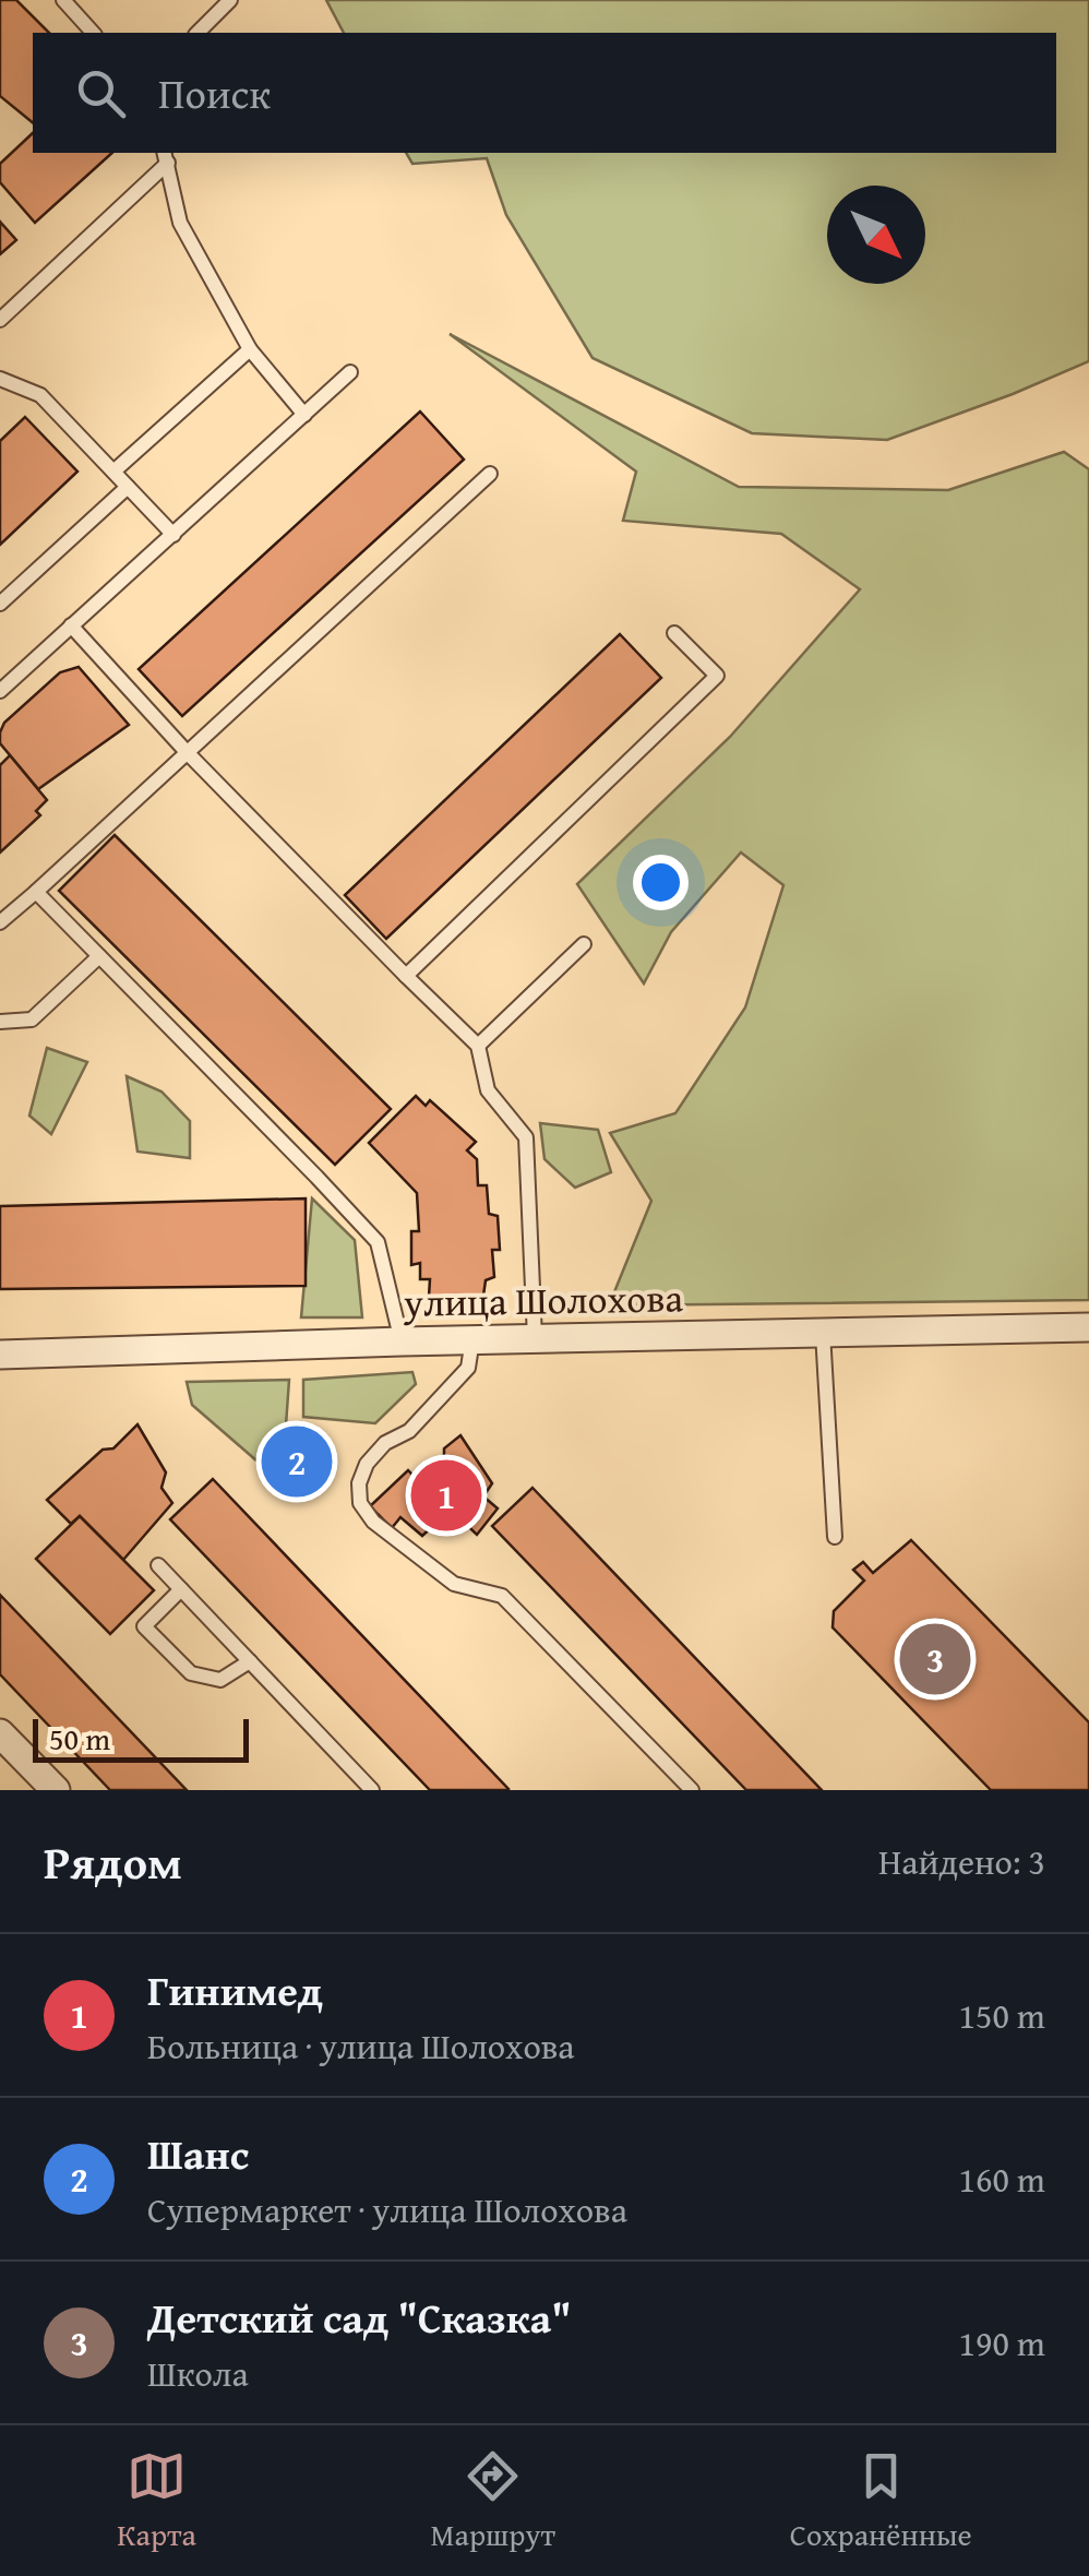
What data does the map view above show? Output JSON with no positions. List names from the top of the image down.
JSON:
{
  "streets": {
    "street": ["улица Шолохова"]
  },
  "scale_bar": "50 m",
  "north": "bottom right",
  "page": {
    "search": "Поиск",
    "pins": ["2", "1", "3"],
    "scale": "50 m",
    "heading": ["Рядом", "Найдено: 3"],
    "list": [
      {
        "mark": "1",
        "name": "Гинимед",
        "note": "Больница · улица Шолохова",
        "value": "150 m"
      },
      {
        "mark": "2",
        "name": "Шанс",
        "note": "Супермаркет · улица Шолохова",
        "value": "160 m"
      },
      {
        "mark": "3",
        "name": "Детский сад \"Сказка\"",
        "note": "Школа",
        "value": "190 m"
      }
    ],
    "nav": ["Карта", "Маршрут", "Сохранённые"]
  }
}
